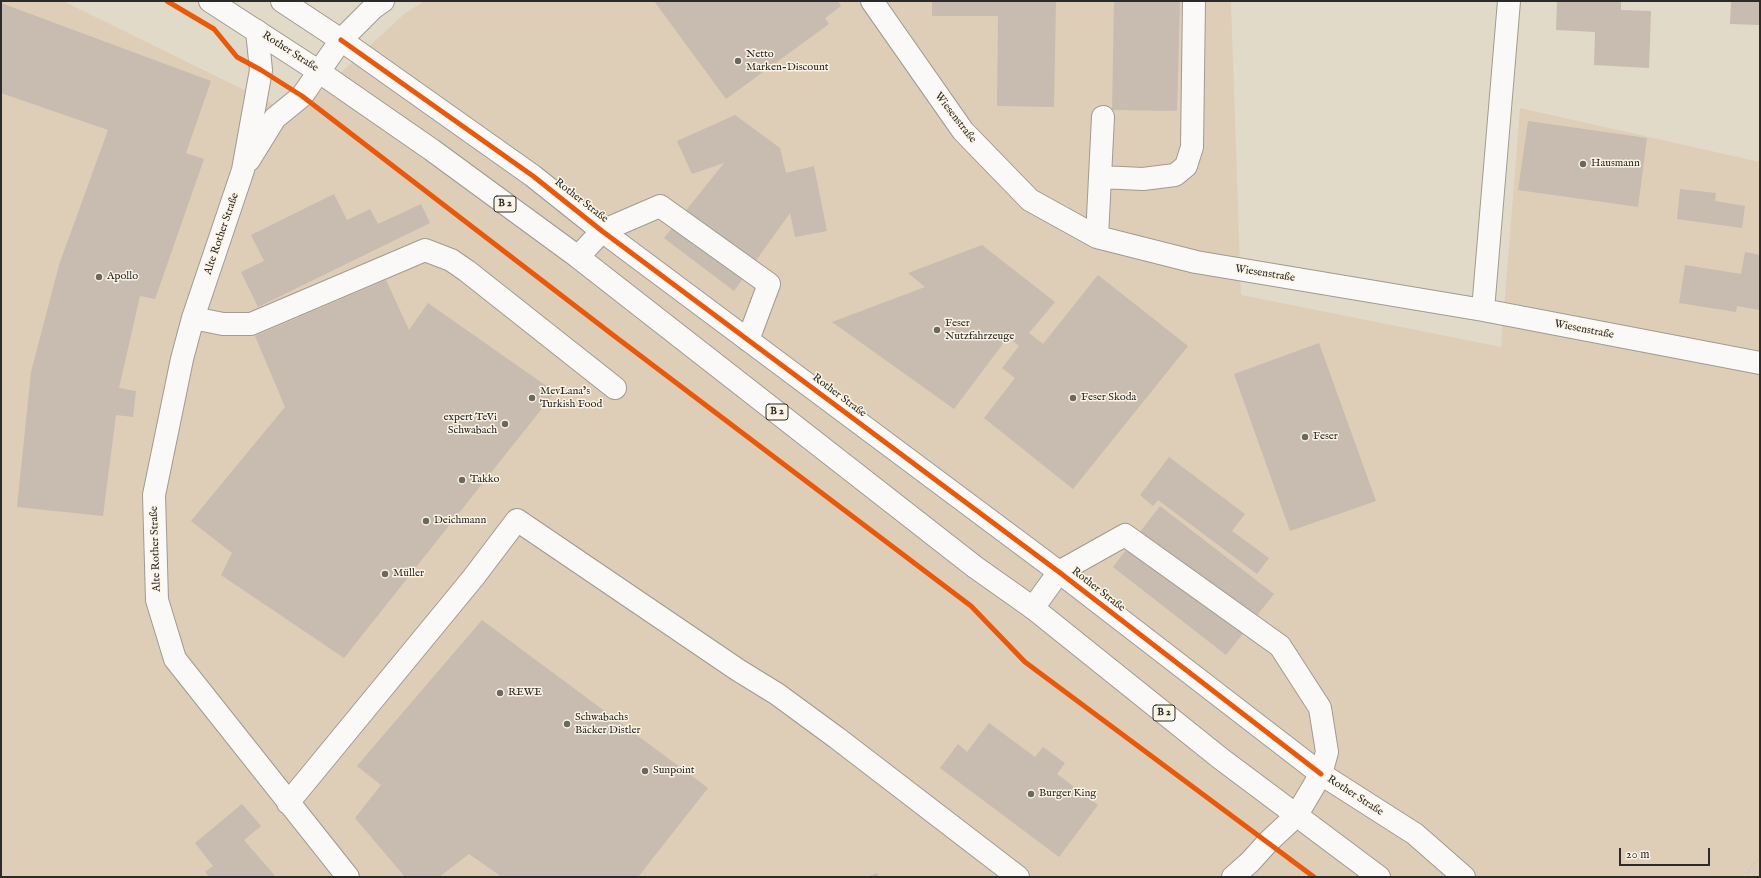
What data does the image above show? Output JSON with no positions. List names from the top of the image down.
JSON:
{
  "streets": {
    "main road": [
      "Rother Straße",
      "Wiesenstraße",
      "B 2",
      "Alte Rother Straße"
    ]
  },
  "crossings": [
    ["Rother Straße", "Alte Rother Straße"]
  ],
  "places": [
    "Netto Marken-Discount",
    "Hausmann",
    "Apollo",
    "Feser Nutzfahrzeuge",
    "MevLana’s Turkish Food",
    "Feser Skoda",
    "expert TeVi Schwabach",
    "Feser",
    "Takko",
    "Deichmann",
    "Müller",
    "REWE",
    "Schwabachs Bäcker Distler",
    "Sunpoint",
    "Burger King"
  ],
  "scale_bar": "20 m"
}
